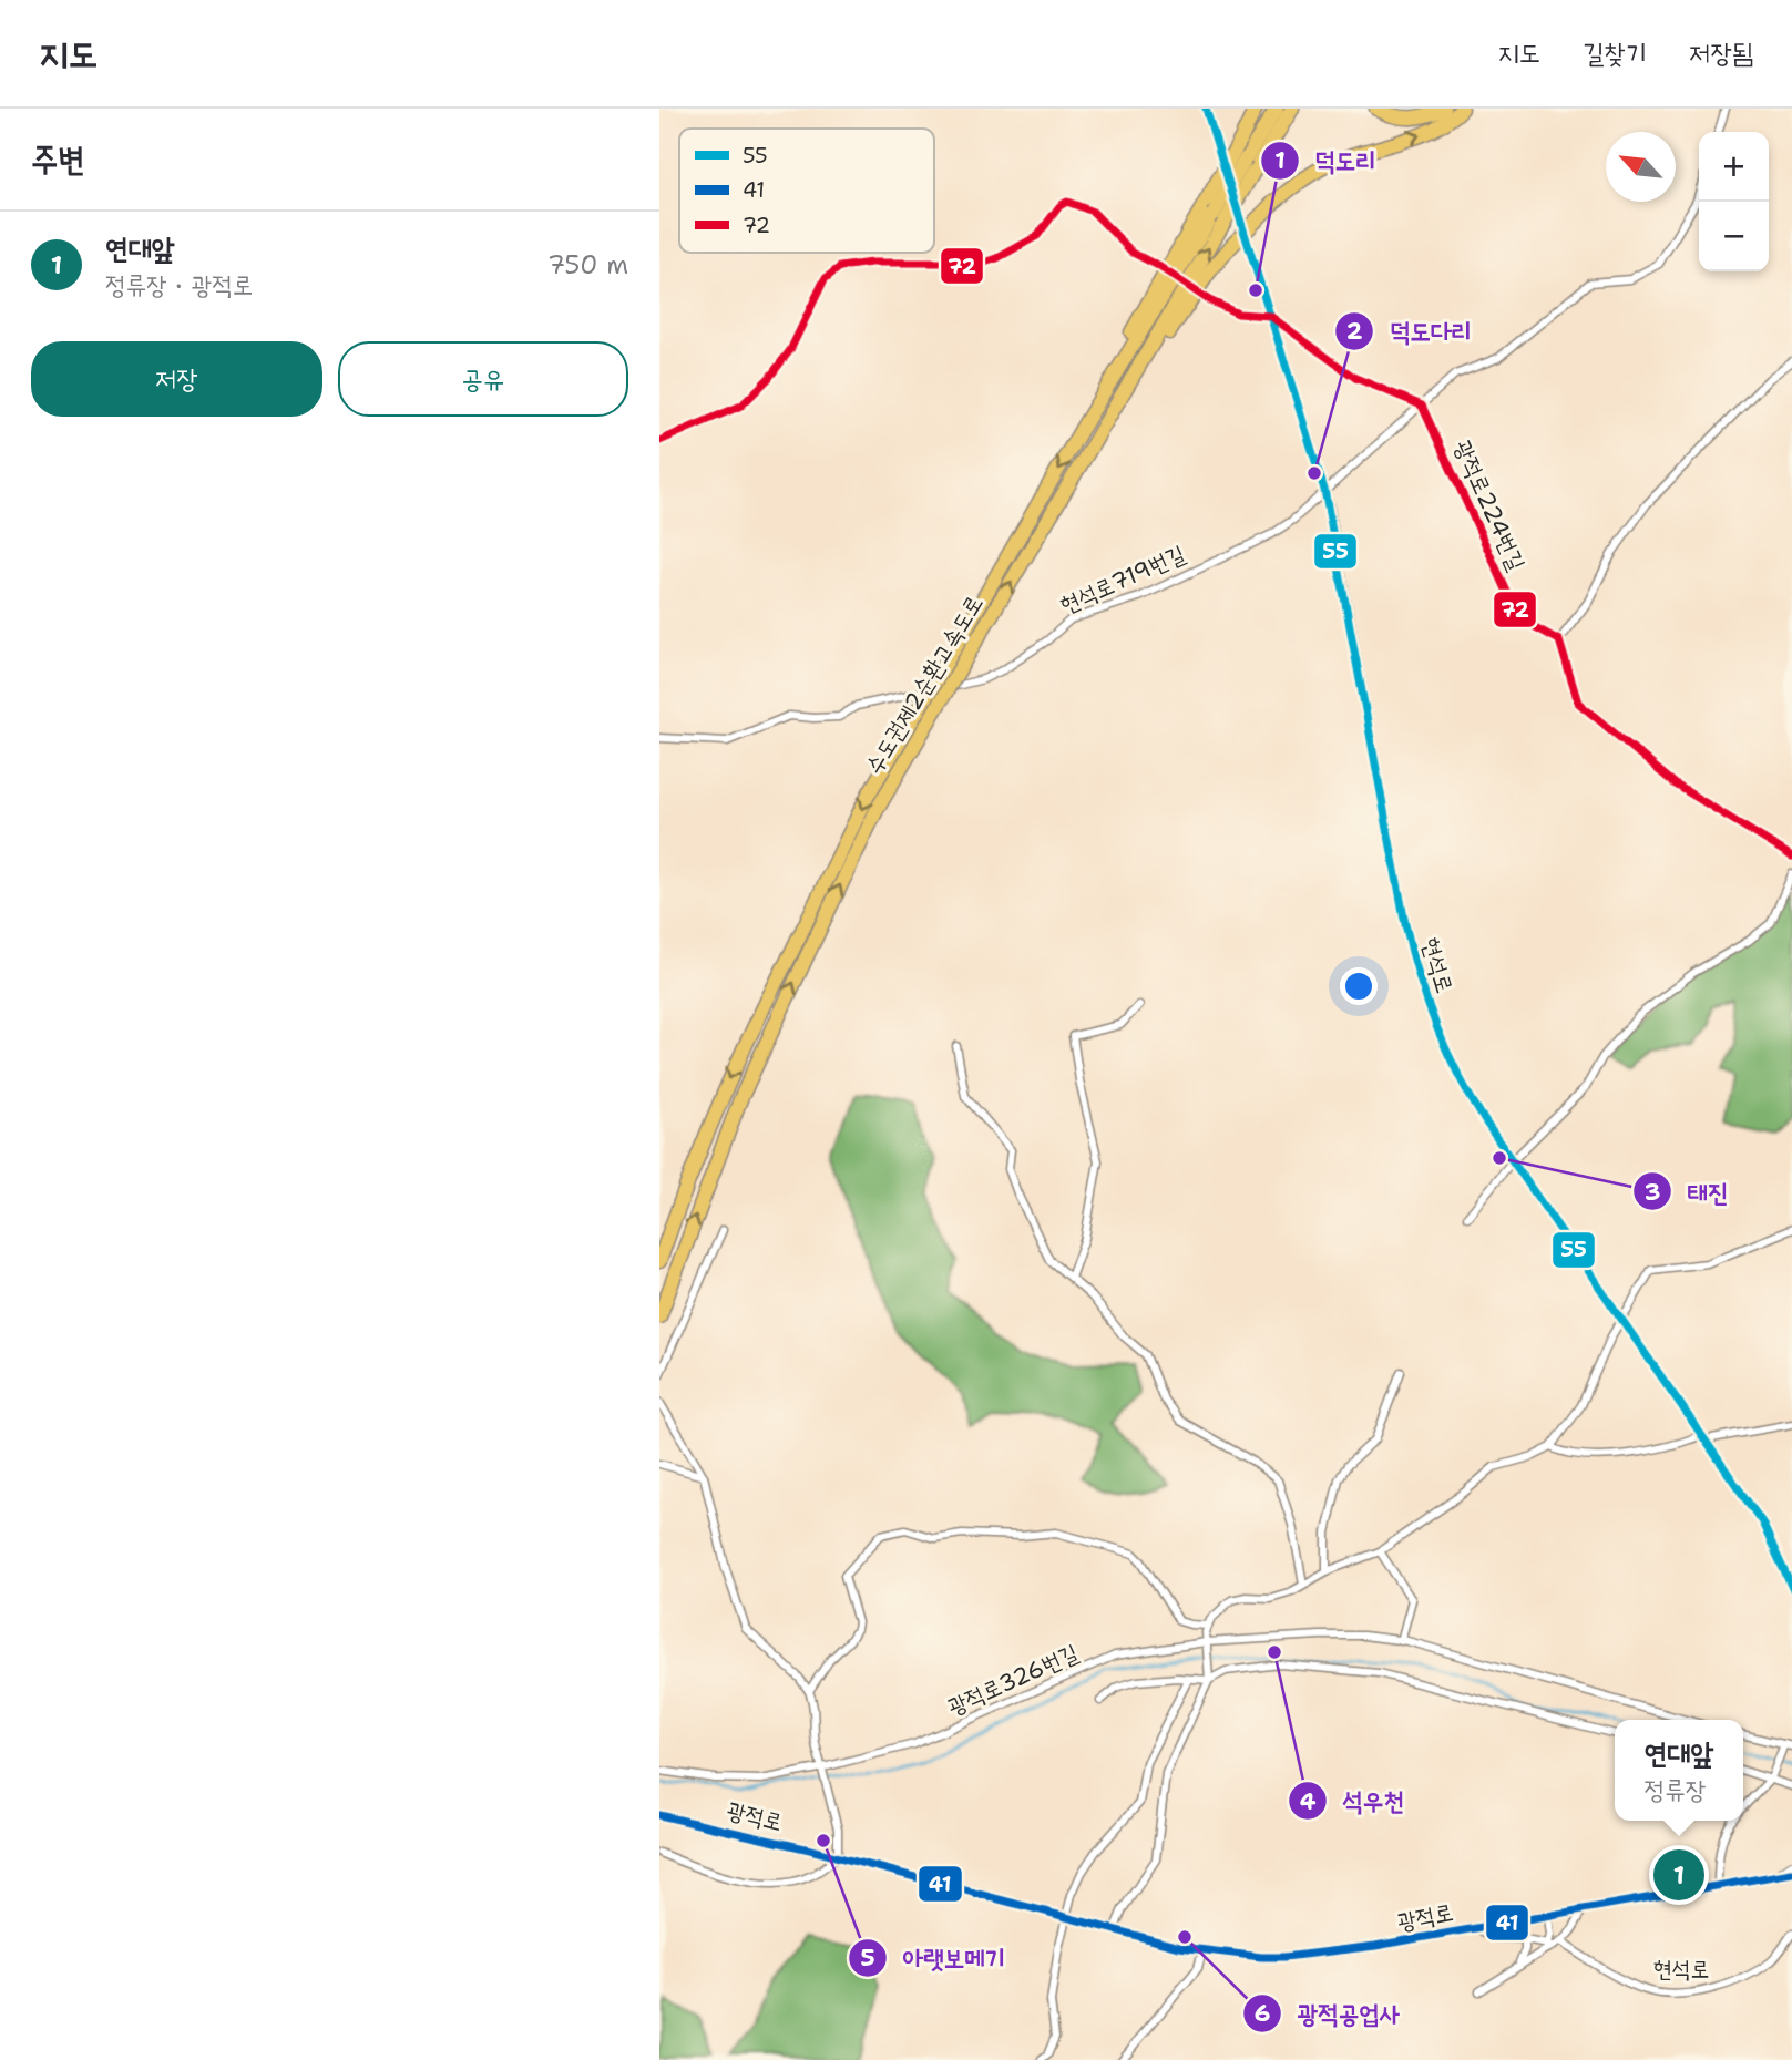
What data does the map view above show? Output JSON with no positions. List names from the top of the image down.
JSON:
{
  "streets": {
    "highway": ["수도권제2순환고속도로"],
    "main road": ["광적로"],
    "street": [
      "광적로224번길",
      "현석로719번길",
      "현석로",
      "광적로326번길"
    ]
  },
  "crossings": [
    ["광적로224번길", "현석로719번길"],
    ["현석로719번길", "현석로"]
  ],
  "places": [
    "덕도리",
    "덕도다리",
    "태진",
    "석우천",
    "아랫보메기",
    "광적공업사"
  ],
  "lines": ["transit line 55", "transit line 72", "transit line 41"],
  "legend": ["55", "41", "72"],
  "north": "top left",
  "page": {
    "header": "지도",
    "nav": ["지도", "길찾기", "저장됨"],
    "heading": "주변",
    "map_buttons": ["+", "−"],
    "list": [
      {
        "mark": "1",
        "name": "연대앞",
        "note": "정류장 · 광적로",
        "value": "750 m"
      }
    ],
    "buttons": ["저장", "공유"],
    "popup": ["연대앞", "정류장"],
    "pins": "1"
  }
}
